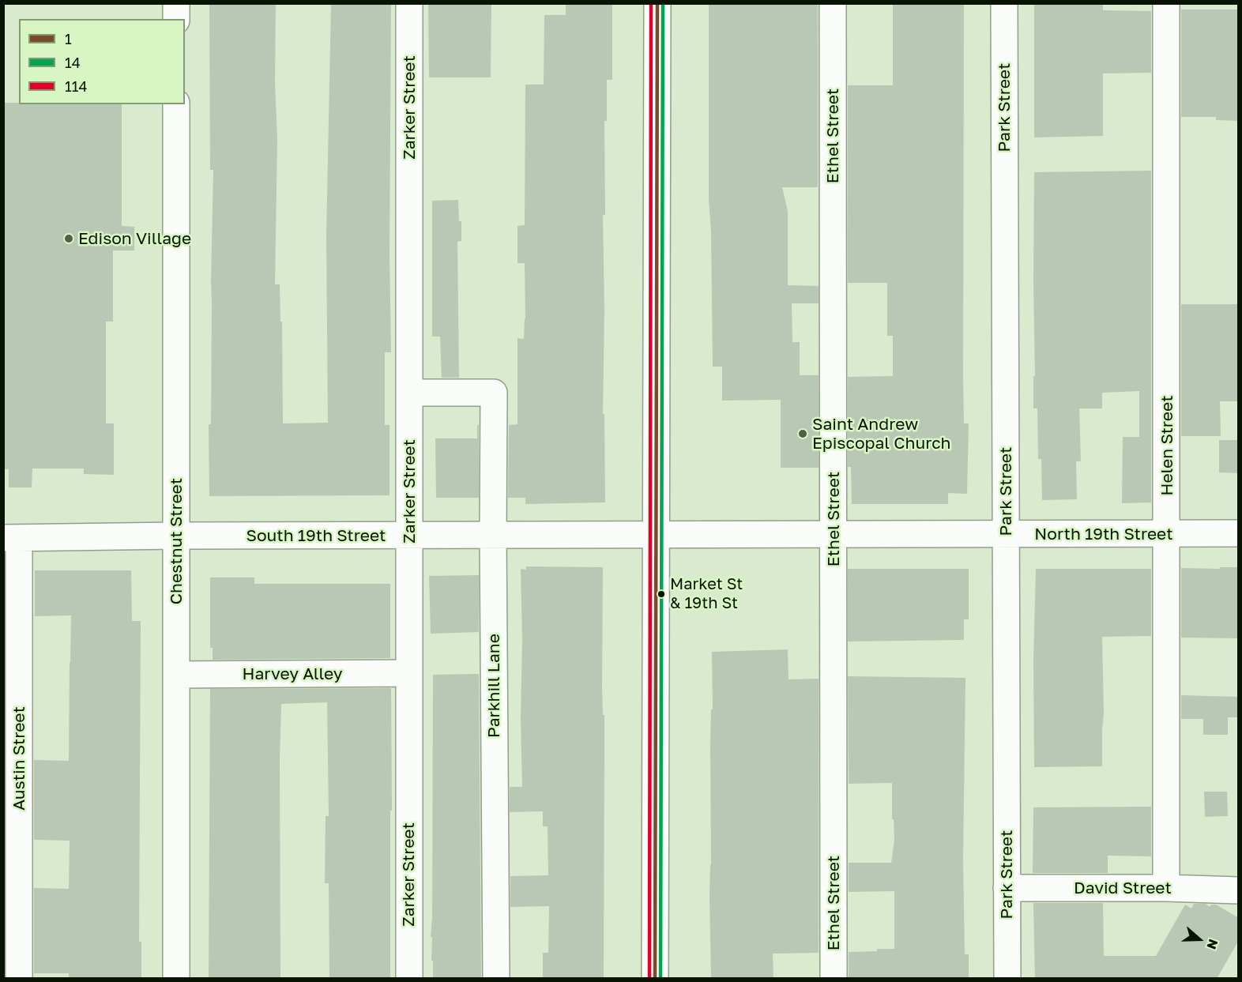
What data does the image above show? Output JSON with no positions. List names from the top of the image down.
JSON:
{
  "streets": {
    "street": [
      "Zarker Street",
      "Park Street",
      "Ethel Street",
      "Helen Street",
      "North 19th Street",
      "South 19th Street",
      "Chestnut Street",
      "Harvey Alley",
      "Parkhill Lane",
      "Austin Street",
      "David Street"
    ]
  },
  "crossings": [
    ["Zarker Street", "South 19th Street"],
    ["Zarker Street", "Harvey Alley"],
    ["Zarker Street", "Parkhill Lane"],
    ["Park Street", "North 19th Street"],
    ["Park Street", "David Street"],
    ["Ethel Street", "North 19th Street"],
    ["Helen Street", "North 19th Street"],
    ["Helen Street", "David Street"],
    ["North 19th Street", "South 19th Street"],
    ["South 19th Street", "Chestnut Street"],
    ["South 19th Street", "Parkhill Lane"],
    ["South 19th Street", "Austin Street"],
    ["Chestnut Street", "Harvey Alley"]
  ],
  "places": ["Edison Village", "Saint Andrew Episcopal Church", "Market St & 19th St"],
  "lines": ["transit line 1", "transit line 14", "transit line 114"],
  "legend": ["1", "14", "114"],
  "north": "right"
}
